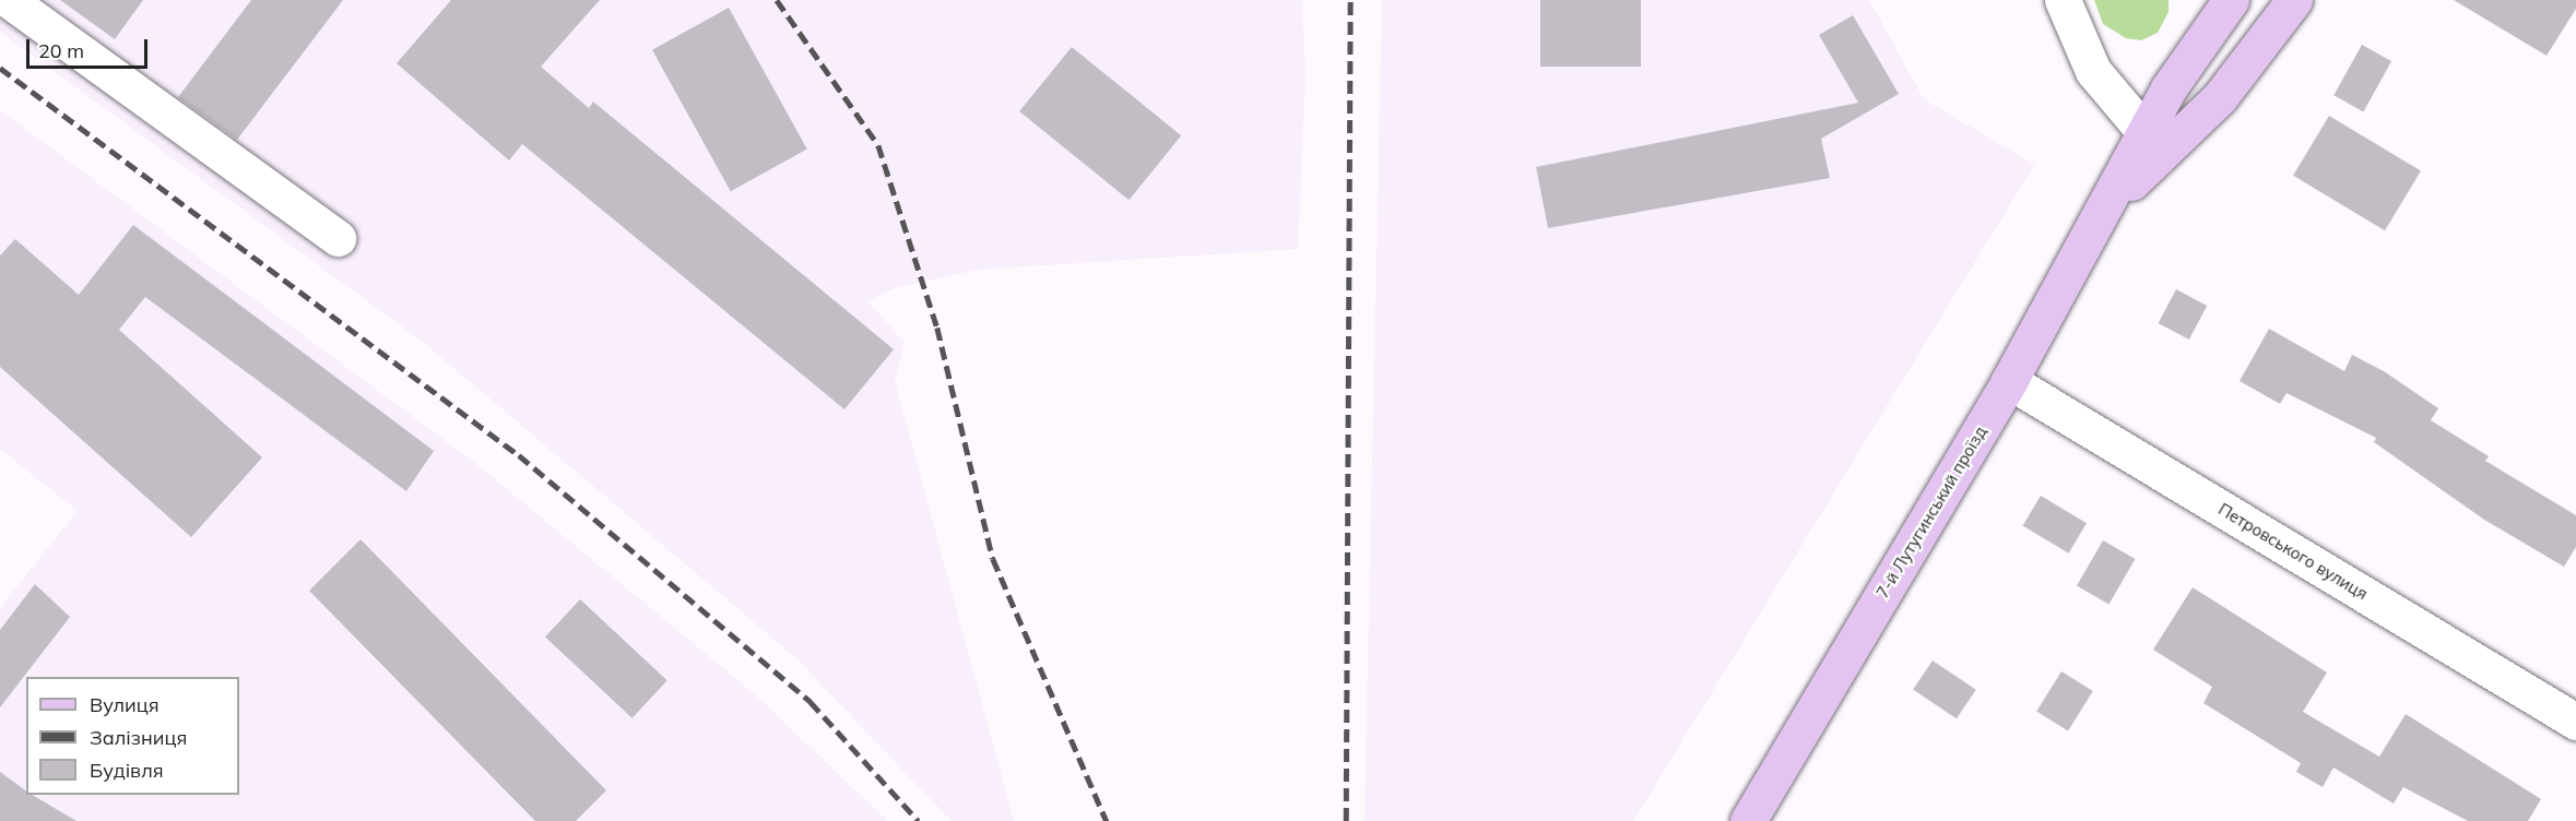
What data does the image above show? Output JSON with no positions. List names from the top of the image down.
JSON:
{
  "streets": {
    "main road": ["7-й Лутугинський проїзд"],
    "street": ["Петровського вулиця"]
  },
  "crossings": [
    ["7-й Лутугинський проїзд", "Петровського вулиця"]
  ],
  "legend": ["Вулиця", "Залізниця", "Будівля"],
  "scale_bar": "20 m"
}
